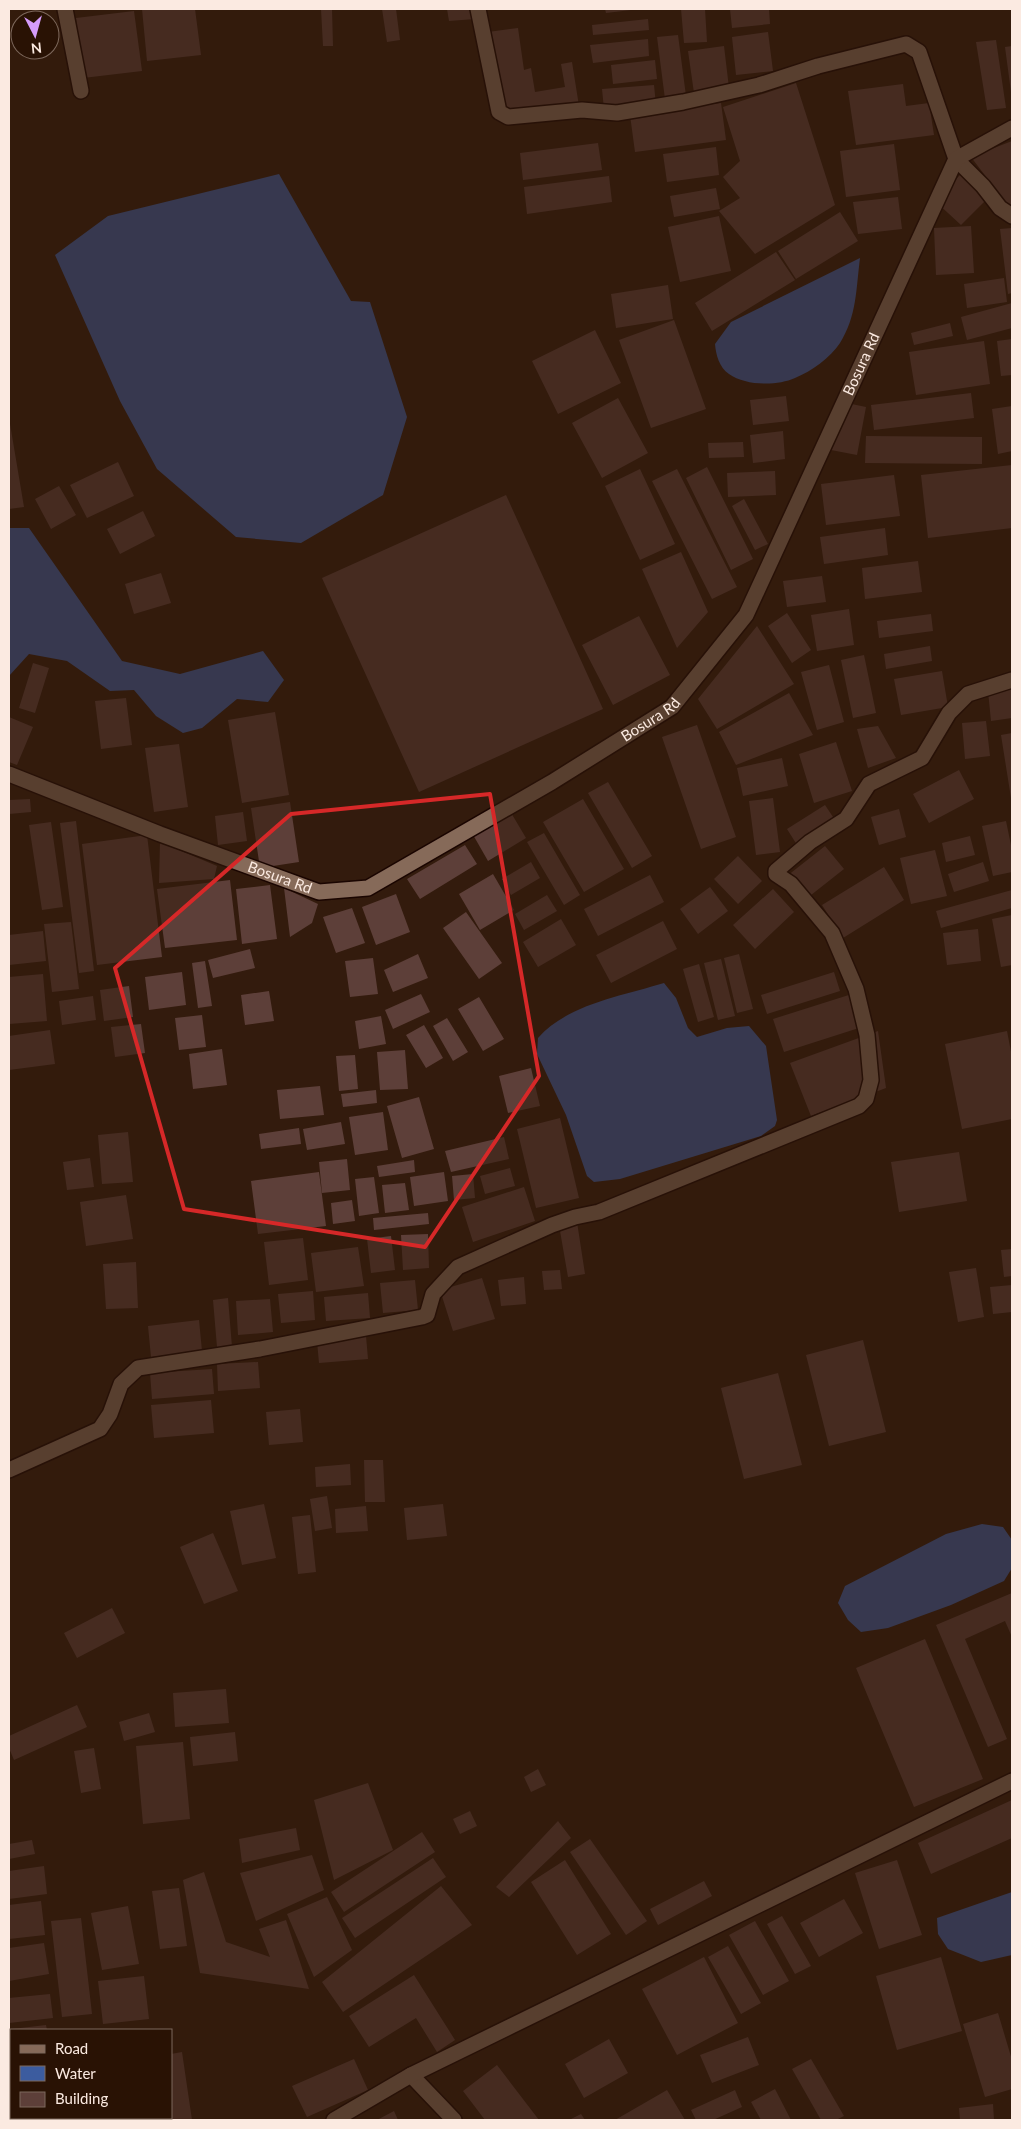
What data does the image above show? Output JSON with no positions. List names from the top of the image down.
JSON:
{
  "streets": {
    "street": ["Bosura Rd"]
  },
  "legend": ["Road", "Water", "Building"],
  "north": "bottom"
}
